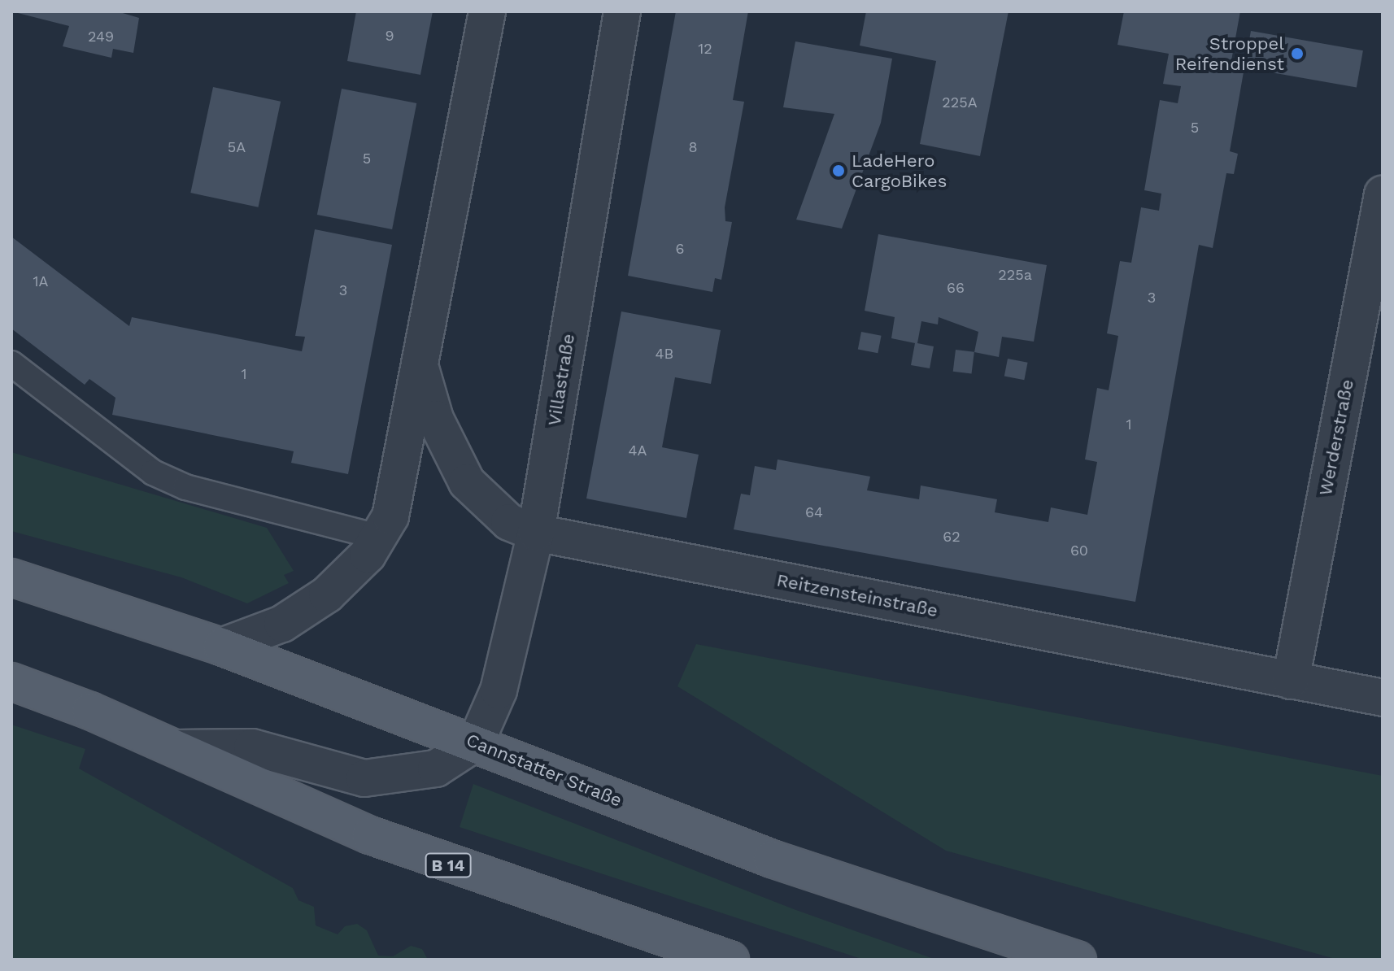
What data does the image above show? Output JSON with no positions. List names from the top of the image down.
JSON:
{
  "streets": {
    "main road": ["Cannstatter Straße", "B 14"],
    "street": ["Villastraße", "Werderstraße", "Reitzensteinstraße"]
  },
  "crossings": [
    ["Villastraße", "Reitzensteinstraße"],
    ["Villastraße", "Cannstatter Straße"],
    ["Werderstraße", "Reitzensteinstraße"]
  ],
  "places": ["Stroppel Reifendienst", "LadeHero CargoBikes"],
  "house_numbers": [
    "9",
    "249",
    "12",
    "225A",
    "5",
    "5A",
    "8",
    "5",
    "6",
    "225a",
    "1A",
    "66",
    "3",
    "3",
    "4B",
    "1",
    "1",
    "4A",
    "64",
    "62",
    "60"
  ]
}
